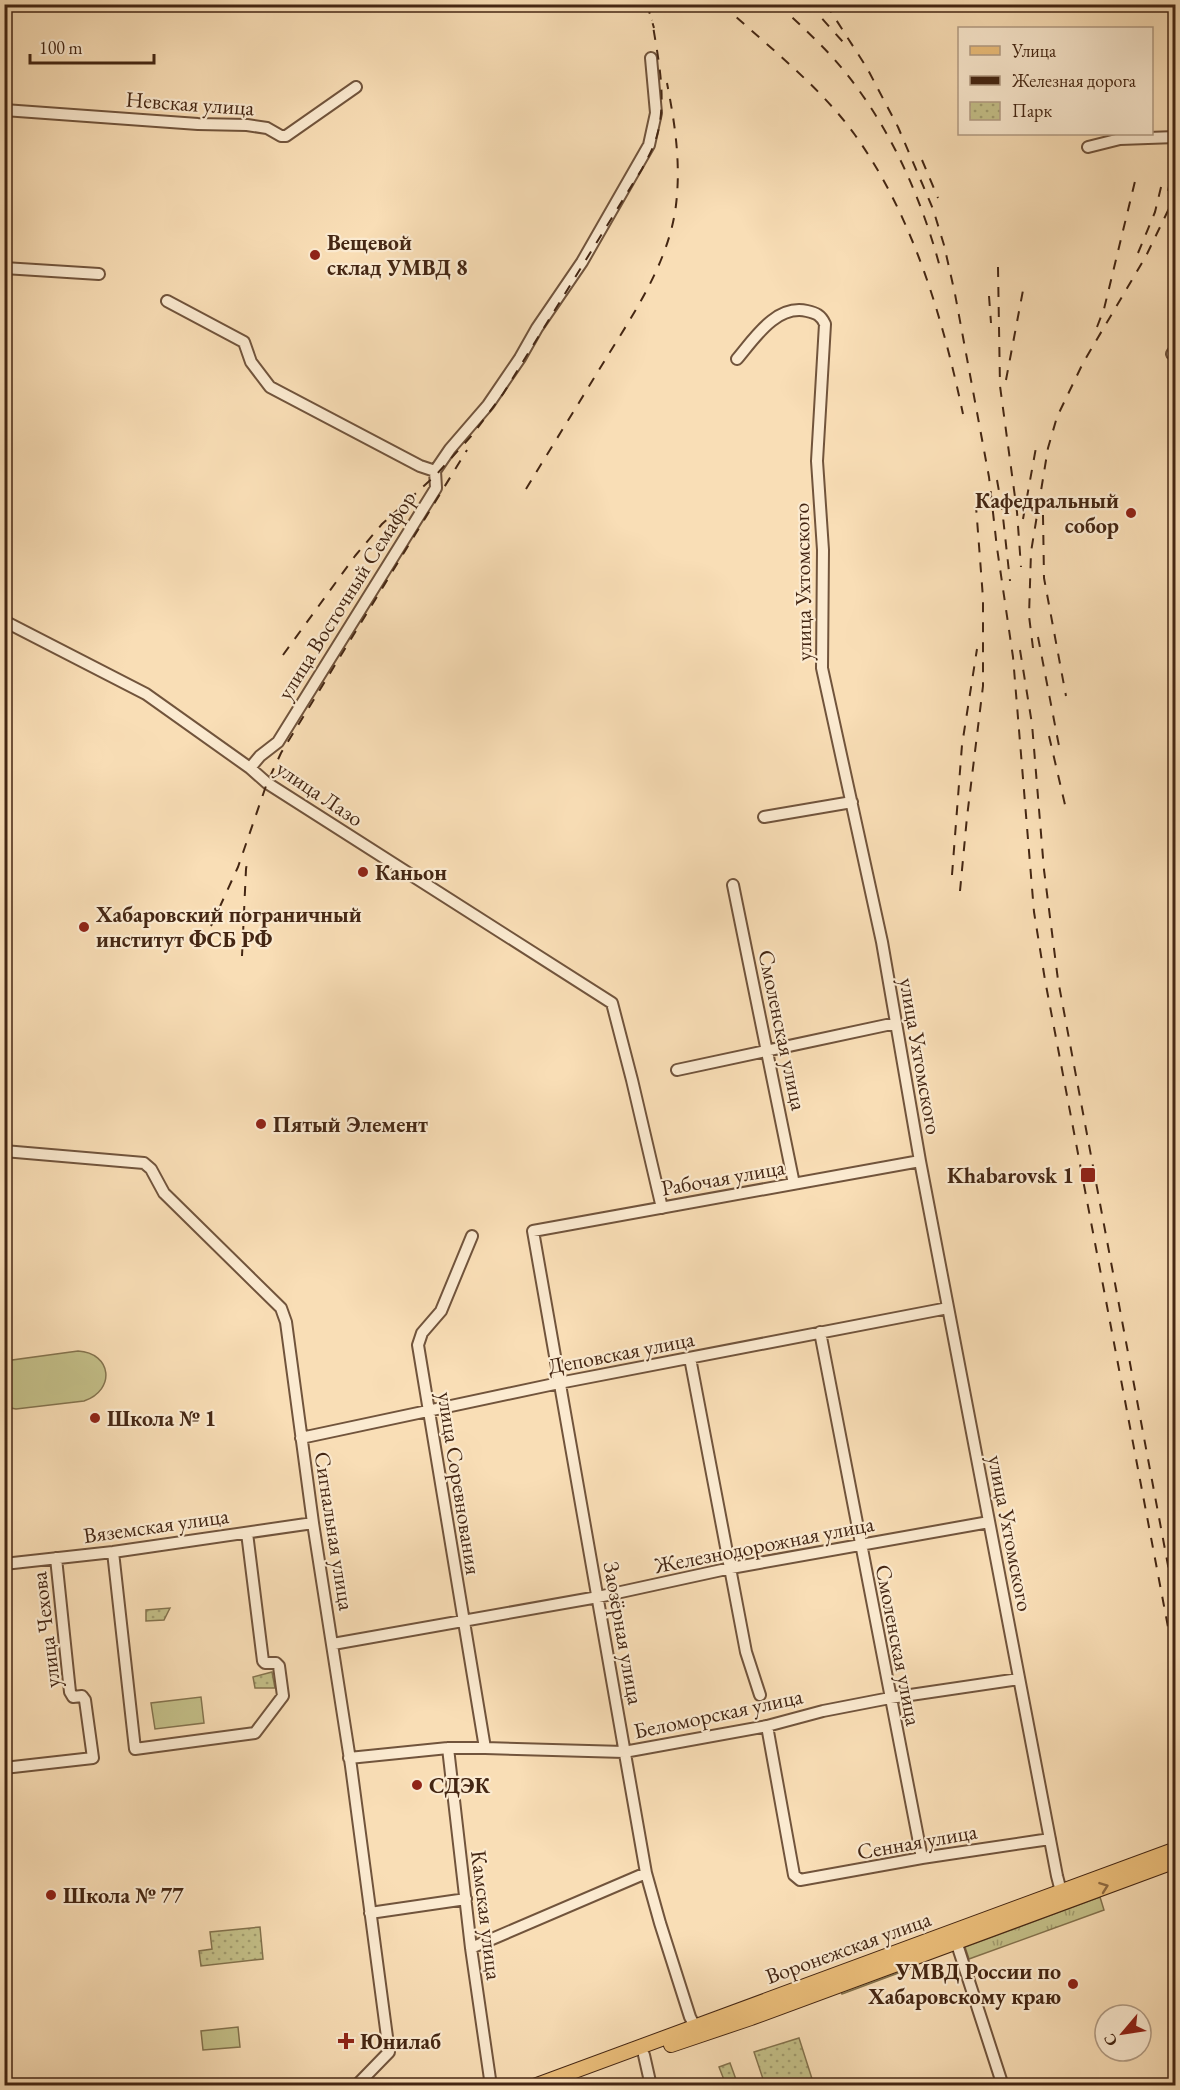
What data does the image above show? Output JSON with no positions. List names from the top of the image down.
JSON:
{
  "streets": {
    "main road": ["Воронежская улица"],
    "street": [
      "Невская улица",
      "улица Ухтомского",
      "улица Восточный Семафор",
      "улица Лазо",
      "Смоленская улица",
      "Рабочая улица",
      "Деповская улица",
      "улица Соревнования",
      "Вяземская улица",
      "Сигнальная улица",
      "Железнодорожная улица",
      "улица Чехова",
      "Заозёрная улица",
      "Беломорская улица",
      "Сенная улица",
      "Камская улица"
    ]
  },
  "crossings": [
    ["улица Ухтомского", "Рабочая улица"],
    ["улица Ухтомского", "Деповская улица"],
    ["улица Ухтомского", "Железнодорожная улица"],
    ["улица Ухтомского", "Беломорская улица"],
    ["улица Ухтомского", "Сенная улица"],
    ["улица Ухтомского", "Воронежская улица"],
    ["улица Восточный Семафор", "улица Лазо"],
    ["улица Лазо", "Рабочая улица"],
    ["Смоленская улица", "Рабочая улица"],
    ["Смоленская улица", "Деповская улица"],
    ["Смоленская улица", "Железнодорожная улица"],
    ["Смоленская улица", "Беломорская улица"],
    ["Смоленская улица", "Сенная улица"],
    ["Рабочая улица", "Заозёрная улица"],
    ["Деповская улица", "улица Соревнования"],
    ["Деповская улица", "Сигнальная улица"],
    ["Деповская улица", "Заозёрная улица"],
    ["улица Соревнования", "Железнодорожная улица"],
    ["улица Соревнования", "Беломорская улица"],
    ["Вяземская улица", "Сигнальная улица"],
    ["Вяземская улица", "улица Чехова"],
    ["Сигнальная улица", "Железнодорожная улица"],
    ["Сигнальная улица", "Беломорская улица"],
    ["Железнодорожная улица", "Заозёрная улица"],
    ["Заозёрная улица", "Беломорская улица"],
    ["Заозёрная улица", "Воронежская улица"],
    ["Беломорская улица", "Сенная улица"],
    ["Беломорская улица", "Камская улица"]
  ],
  "places": {
    "other": [
      "Вещевой склад УМВД 8",
      "Кафедральный собор",
      "Каньон",
      "Хабаровский пограничный институт ФСБ РФ",
      "Пятый Элемент",
      "Школа № 1",
      "СДЭК",
      "Школа № 77",
      "УМВД России по Хабаровскому краю"
    ],
    "transit": ["Khabarovsk 1"],
    "health": ["Юнилаб"]
  },
  "legend": ["Улица", "Железная дорога", "Парк"],
  "scale_bar": "100 m",
  "north": "bottom left"
}
